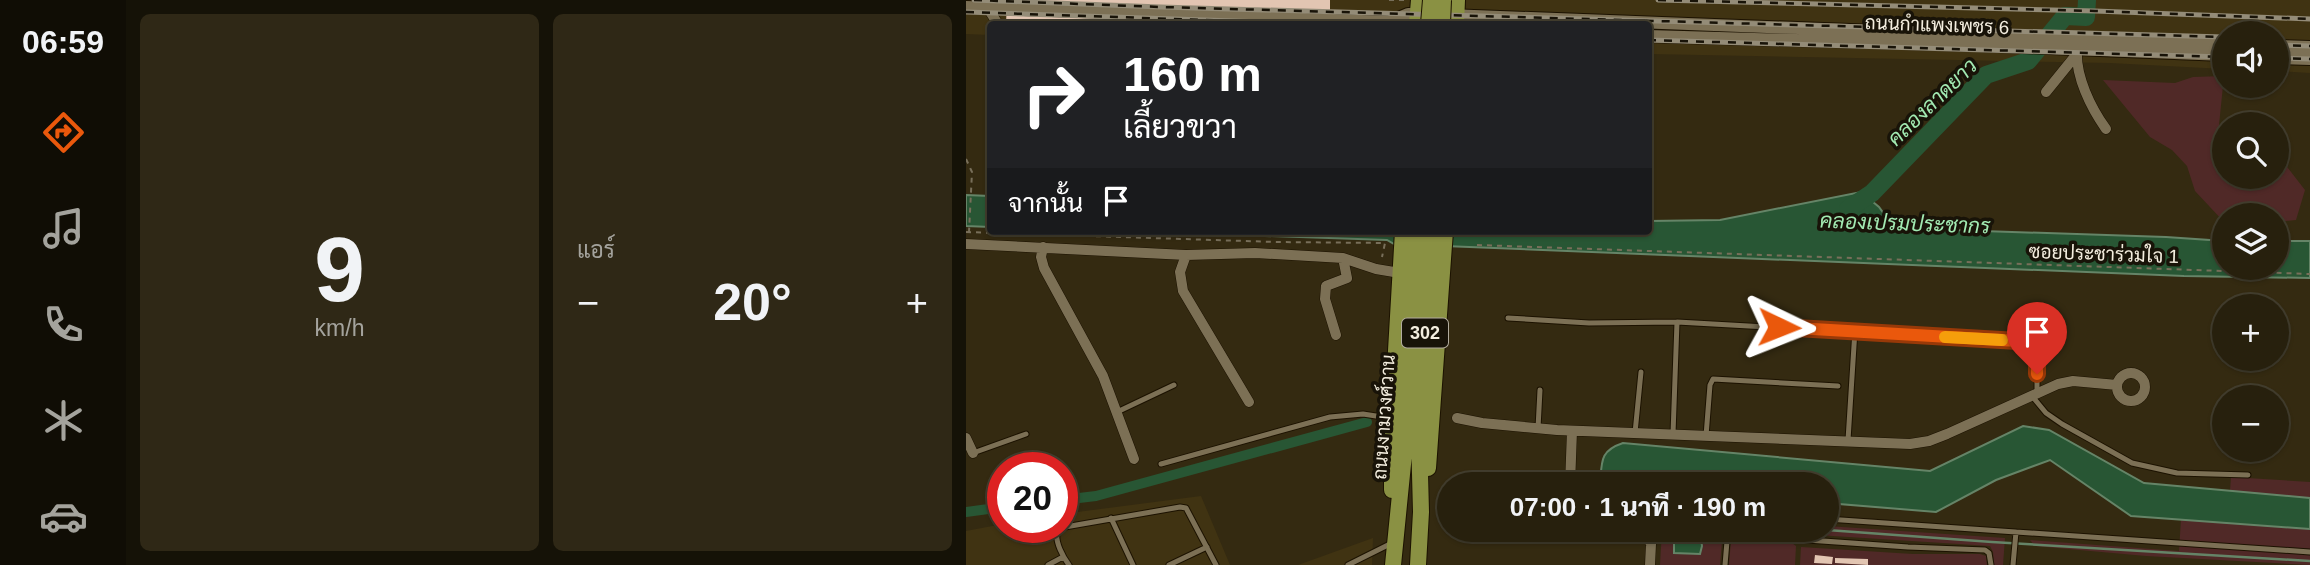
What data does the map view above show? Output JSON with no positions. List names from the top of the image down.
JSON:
{
  "streets": {
    "main road": ["302", "ถนนงามวงศ์วาน"],
    "street": ["ถนนกำแพงเพชร 6"],
    "path": ["ซอยประชาร่วมใจ 1"]
  },
  "water": ["คลองลาดยาว", "คลองเปรมประชากร"],
  "page": {
    "tabs": "06:59",
    "tile": [
      ["9", "km/h"],
      "แอร์"
    ],
    "map_buttons": ["+", "−"],
    "turn": ["160 m", "เลี้ยวขวา"],
    "then": "จากนั้น",
    "heat": ["−", "20°", "+"],
    "limit": "20",
    "trip": "07:00 · 1 นาที · 190 m"
  }
}
